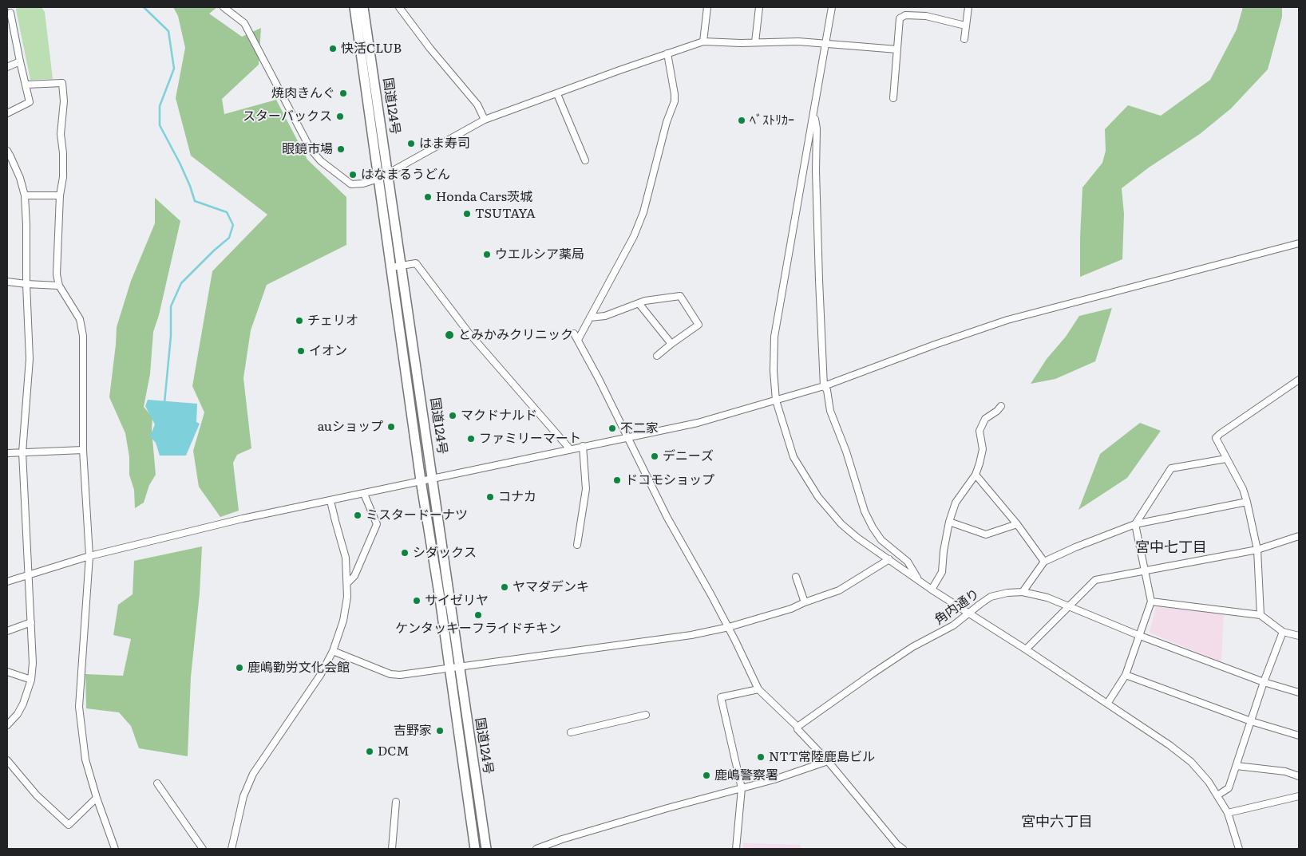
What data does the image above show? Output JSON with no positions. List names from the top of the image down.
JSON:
{
  "streets": {
    "highway": ["国道124号"],
    "street": ["角内通り"]
  },
  "districts": ["宮中七丁目", "宮中六丁目"],
  "places": [
    "快活CLUB",
    "焼肉きんぐ",
    "スターバックス",
    "ﾍﾞｽﾄﾘｶｰ",
    "はま寿司",
    "眼鏡市場",
    "はなまるうどん",
    "Honda Cars茨城",
    "TSUTAYA",
    "ウエルシア薬局",
    "チェリオ",
    "とみかみクリニック",
    "イオン",
    "マクドナルド",
    "auショップ",
    "不二家",
    "ファミリーマート",
    "デニーズ",
    "ドコモショップ",
    "コナカ",
    "ミスタードーナツ",
    "シダックス",
    "ヤマダデンキ",
    "サイゼリヤ",
    "ケンタッキーフライドチキン",
    "鹿嶋勤労文化会館",
    "吉野家",
    "DCM",
    "NTT常陸鹿島ビル",
    "鹿嶋警察署"
  ]
}
